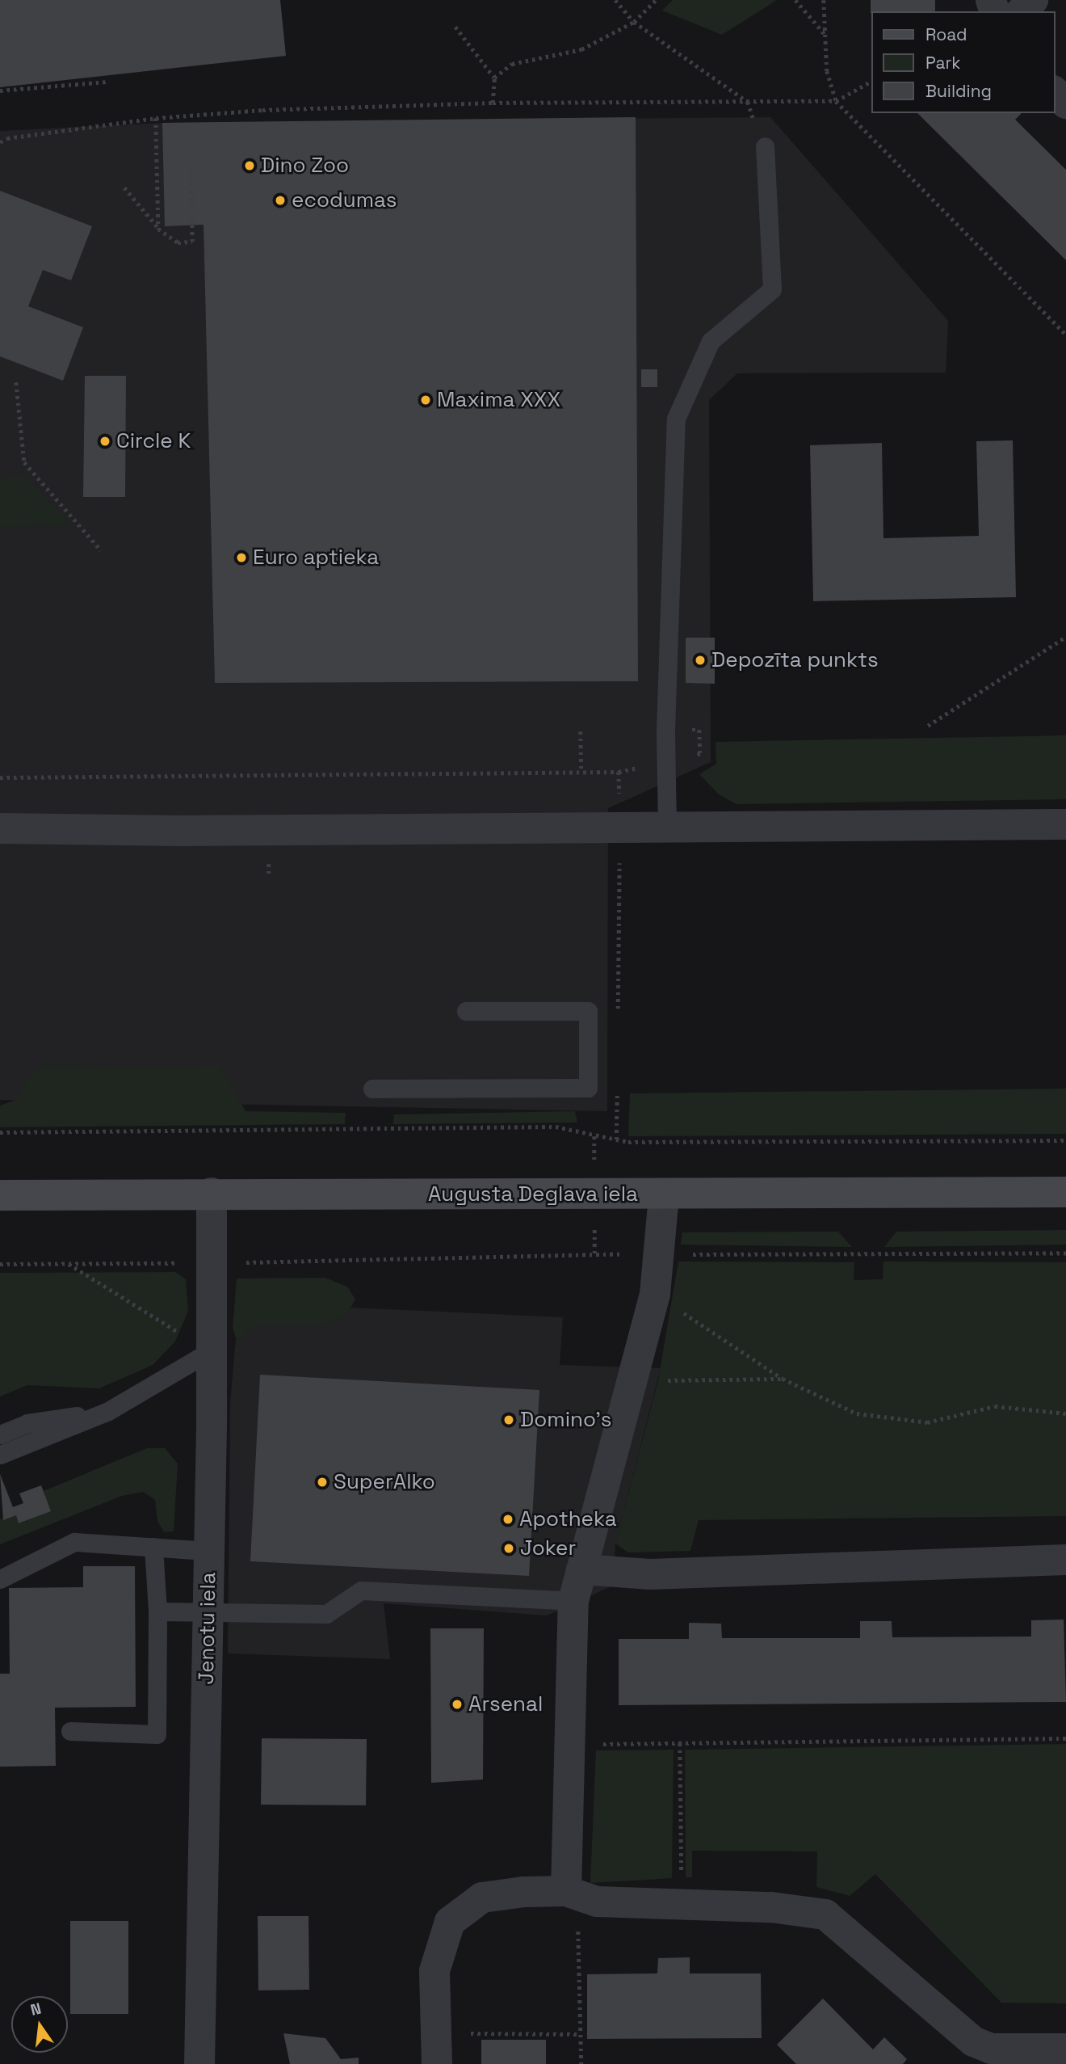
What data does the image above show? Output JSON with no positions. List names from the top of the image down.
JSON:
{
  "streets": {
    "main road": ["Augusta Deglava iela"],
    "street": ["Jenotu iela"]
  },
  "crossings": [
    ["Augusta Deglava iela", "Jenotu iela"]
  ],
  "places": [
    "Dino Zoo",
    "ecodumas",
    "Maxima XXX",
    "Circle K",
    "Euro aptieka",
    "Depozīta punkts",
    "Domino's",
    "SuperAlko",
    "Apotheka",
    "Joker",
    "Arsenal"
  ],
  "legend": ["Road", "Park", "Building"],
  "north": "top"
}
